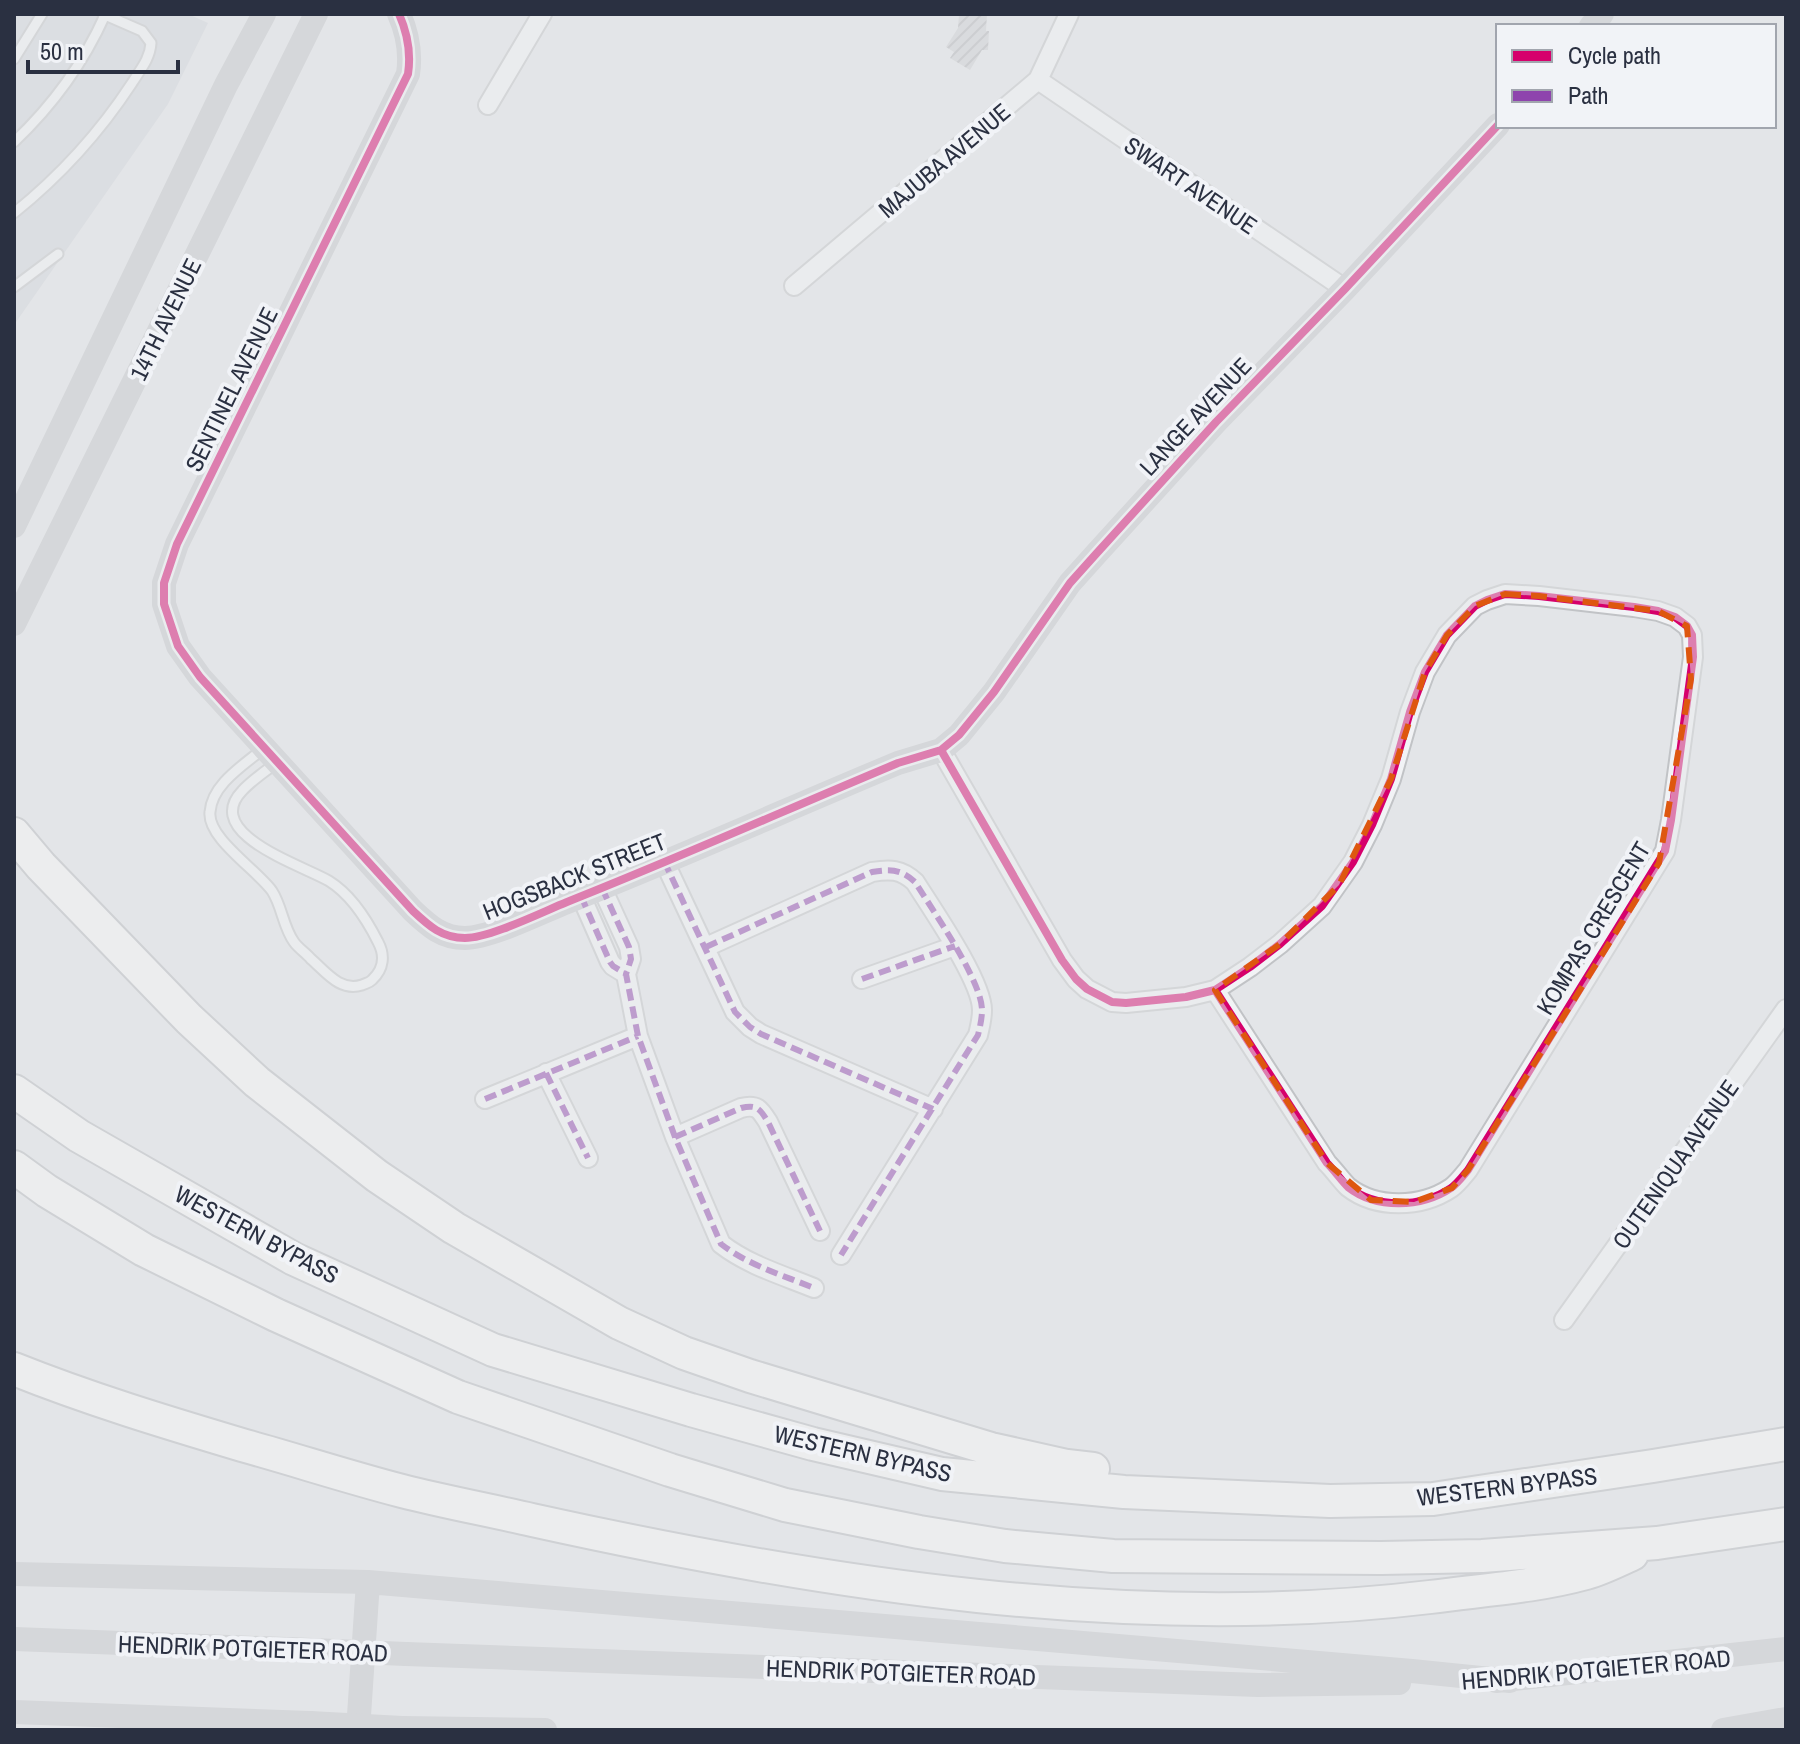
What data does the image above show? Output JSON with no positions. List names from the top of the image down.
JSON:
{
  "streets": {
    "highway": ["WESTERN BYPASS"],
    "main road": [
      "14TH AVENUE",
      "SENTINEL AVENUE",
      "LANGE AVENUE",
      "HOGSBACK STREET",
      "HENDRIK POTGIETER ROAD"
    ],
    "street": [
      "MAJUBA AVENUE",
      "SWART AVENUE",
      "KOMPAS CRESCENT",
      "OUTENIQUA AVENUE"
    ]
  },
  "crossings": [
    ["MAJUBA AVENUE", "SWART AVENUE"],
    ["SWART AVENUE", "LANGE AVENUE"],
    ["SENTINEL AVENUE", "HOGSBACK STREET"],
    ["LANGE AVENUE", "HOGSBACK STREET"],
    ["LANGE AVENUE", "KOMPAS CRESCENT"],
    ["HOGSBACK STREET", "KOMPAS CRESCENT"]
  ],
  "legend": ["Cycle path", "Path"],
  "scale_bar": "50 m"
}
